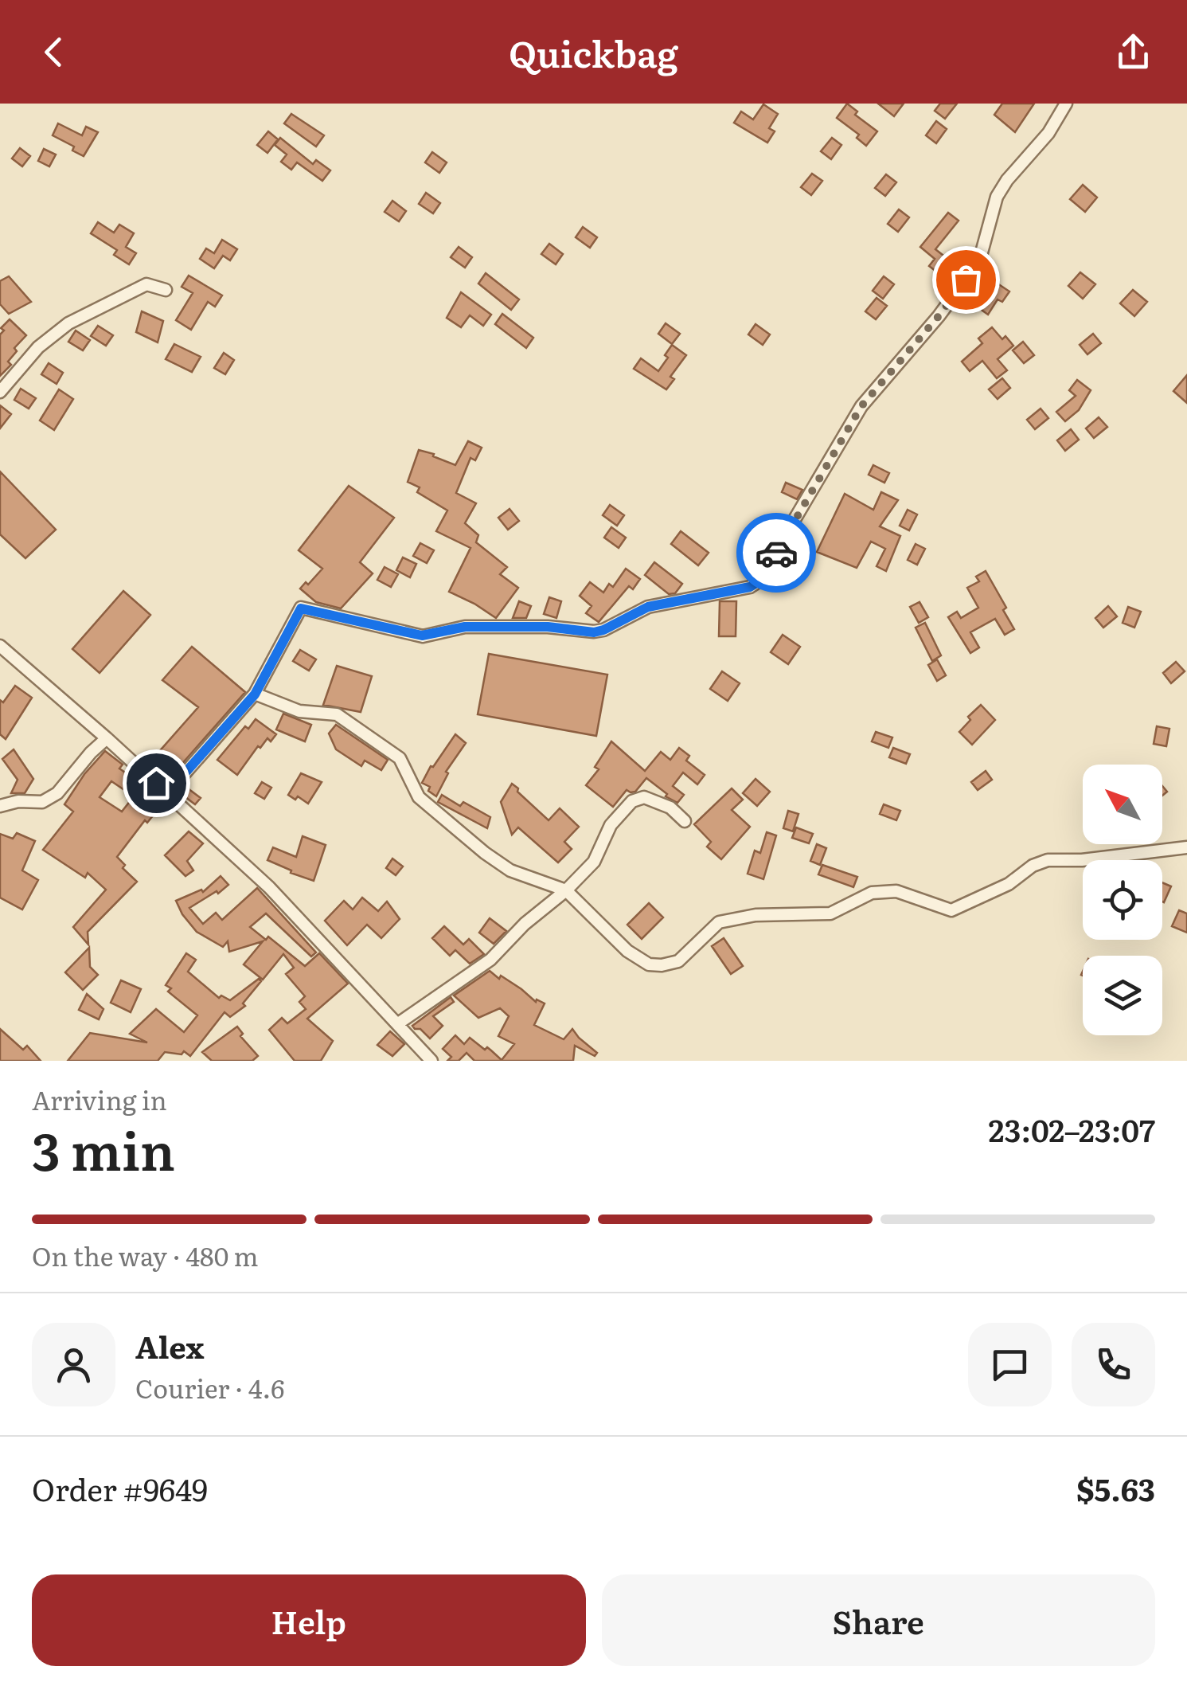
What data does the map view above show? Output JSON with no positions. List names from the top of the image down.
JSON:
{
  "north": "top left",
  "page": {
    "header": "Quickbag",
    "heading": ["3 min", "Arriving in", "23:02–23:07"],
    "panel": [
      "Alex",
      "Courier · 4.6",
      "Order #9649",
      "$5.63"
    ],
    "bar": "On the way · 480 m",
    "buttons": ["Help", "Share"]
  }
}
